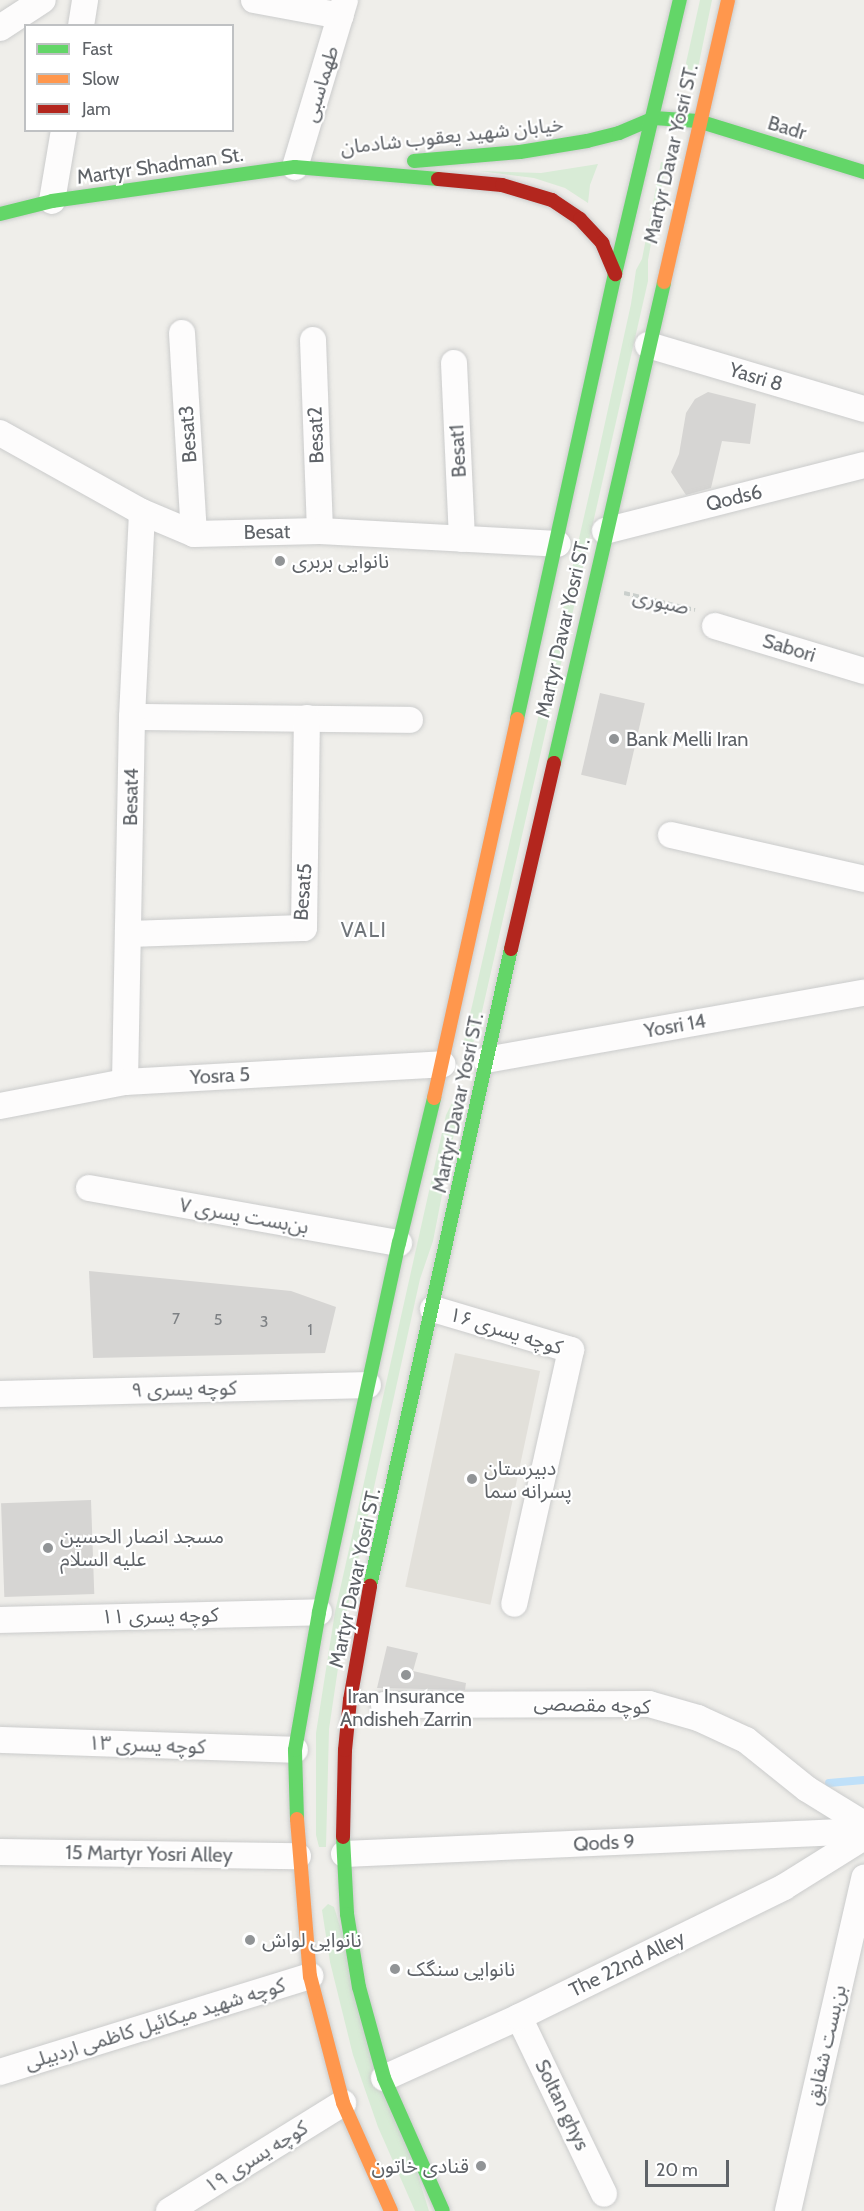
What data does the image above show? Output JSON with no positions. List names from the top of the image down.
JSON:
{
  "streets": {
    "main road": [
      "Badr",
      "خیابان شهید یعقوب شادمان",
      "Martyr Davar Yosri ST.",
      "Martyr Shadman St."
    ],
    "street": [
      "طهماسبی",
      "Yasri 8",
      "Besat3",
      "Besat2",
      "Besat1",
      "Qods6",
      "Besat",
      "Sabori",
      "Besat4",
      "Besat5",
      "Yosri 14",
      "Yosra 5",
      "بن‌بست یسری ۷",
      "کوچه یسری ۱۶",
      "کوچه یسری ۹",
      "کوچه یسری ۱۱",
      "کوچه مقصصی",
      "کوچه یسری ۱۳",
      "Qods 9",
      "15 Martyr Yosri Alley",
      "The 22nd Alley",
      "کوچه شهید میکائیل کاظمی اردبیلی",
      "بن‌بست شقایق",
      "Soltan ghys",
      "کوچه یسری ۱۹"
    ],
    "path": ["صبوری"]
  },
  "crossings": [
    ["طهماسبی", "Martyr Shadman St."],
    ["Badr", "خیابان شهید یعقوب شادمان"],
    ["Badr", "Martyr Davar Yosri ST."],
    ["خیابان شهید یعقوب شادمان", "Martyr Davar Yosri ST."],
    ["خیابان شهید یعقوب شادمان", "Martyr Shadman St."],
    ["Martyr Davar Yosri ST.", "Yasri 8"],
    ["Martyr Davar Yosri ST.", "Qods6"],
    ["Martyr Davar Yosri ST.", "Besat"],
    ["Martyr Davar Yosri ST.", "صبوری"],
    ["Martyr Davar Yosri ST.", "Yosri 14"],
    ["Martyr Davar Yosri ST.", "Yosra 5"],
    ["Martyr Davar Yosri ST.", "بن‌بست یسری ۷"],
    ["Martyr Davar Yosri ST.", "کوچه یسری ۱۶"],
    ["Martyr Davar Yosri ST.", "کوچه یسری ۹"],
    ["Martyr Davar Yosri ST.", "کوچه یسری ۱۱"],
    ["Martyr Davar Yosri ST.", "کوچه یسری ۱۳"],
    ["Martyr Davar Yosri ST.", "Qods 9"],
    ["Martyr Davar Yosri ST.", "15 Martyr Yosri Alley"],
    ["Martyr Davar Yosri ST.", "The 22nd Alley"],
    ["Martyr Davar Yosri ST.", "کوچه شهید میکائیل کاظمی اردبیلی"],
    ["Martyr Davar Yosri ST.", "کوچه یسری ۱۹"],
    ["Besat3", "Besat"],
    ["Besat2", "Besat"],
    ["Besat1", "Besat"],
    ["Besat", "Besat4"],
    ["صبوری", "Sabori"],
    ["Besat4", "Besat5"],
    ["Besat4", "Yosra 5"],
    ["The 22nd Alley", "Soltan ghys"]
  ],
  "districts": ["VALI"],
  "places": [
    "نانوایی بربری",
    "Bank Melli Iran",
    "دبیرستان پسرانه سما",
    "مسجد انصار الحسین علیه السلام",
    "Iran Insurance Andisheh Zarrin",
    "نانوایی لواش",
    "نانوایی سنگک",
    "قنادی خاتون"
  ],
  "house_numbers": [
    "7",
    "5",
    "3",
    "1"
  ],
  "legend": ["Fast", "Slow", "Jam"],
  "scale_bar": "20 m"
}
